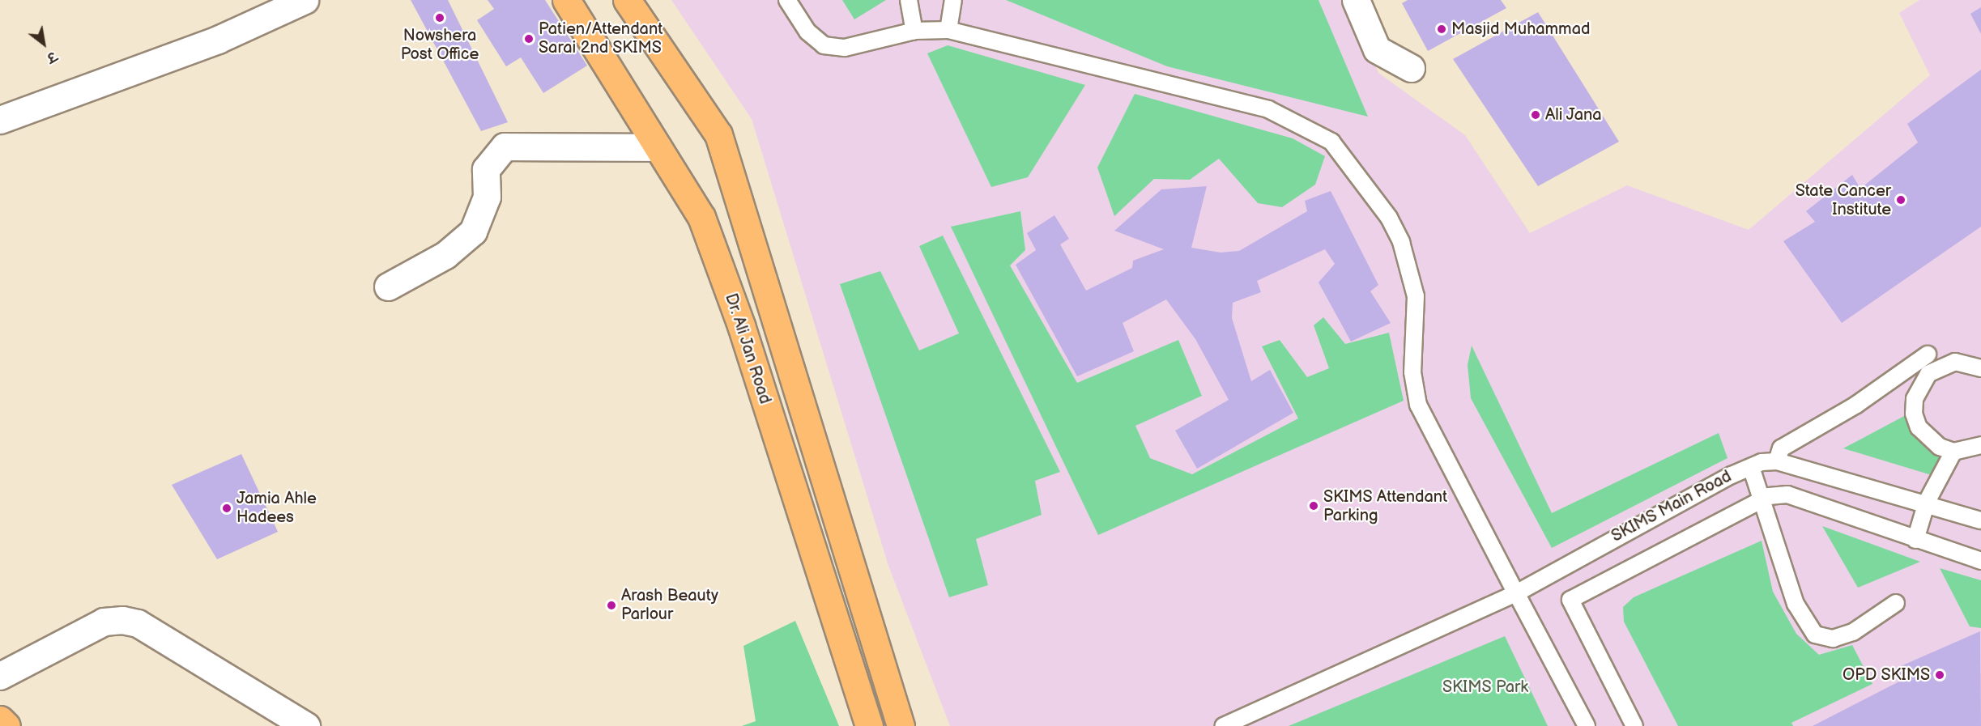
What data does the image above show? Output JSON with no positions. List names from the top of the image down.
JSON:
{
  "streets": {
    "main road": ["Dr. Ali Jan Road"],
    "lane": ["SKIMS Main Road"]
  },
  "parks": ["SKIMS Park"],
  "places": [
    "Nowshera Post Office",
    "Masjid Muhammad",
    "Patien/Attendant Sarai 2nd SKIMS",
    "Ali Jana",
    "State Cancer Institute",
    "SKIMS Attendant Parking",
    "Jamia Ahle Hadees",
    "Arash Beauty Parlour",
    "OPD SKIMS"
  ],
  "north": "bottom right"
}
